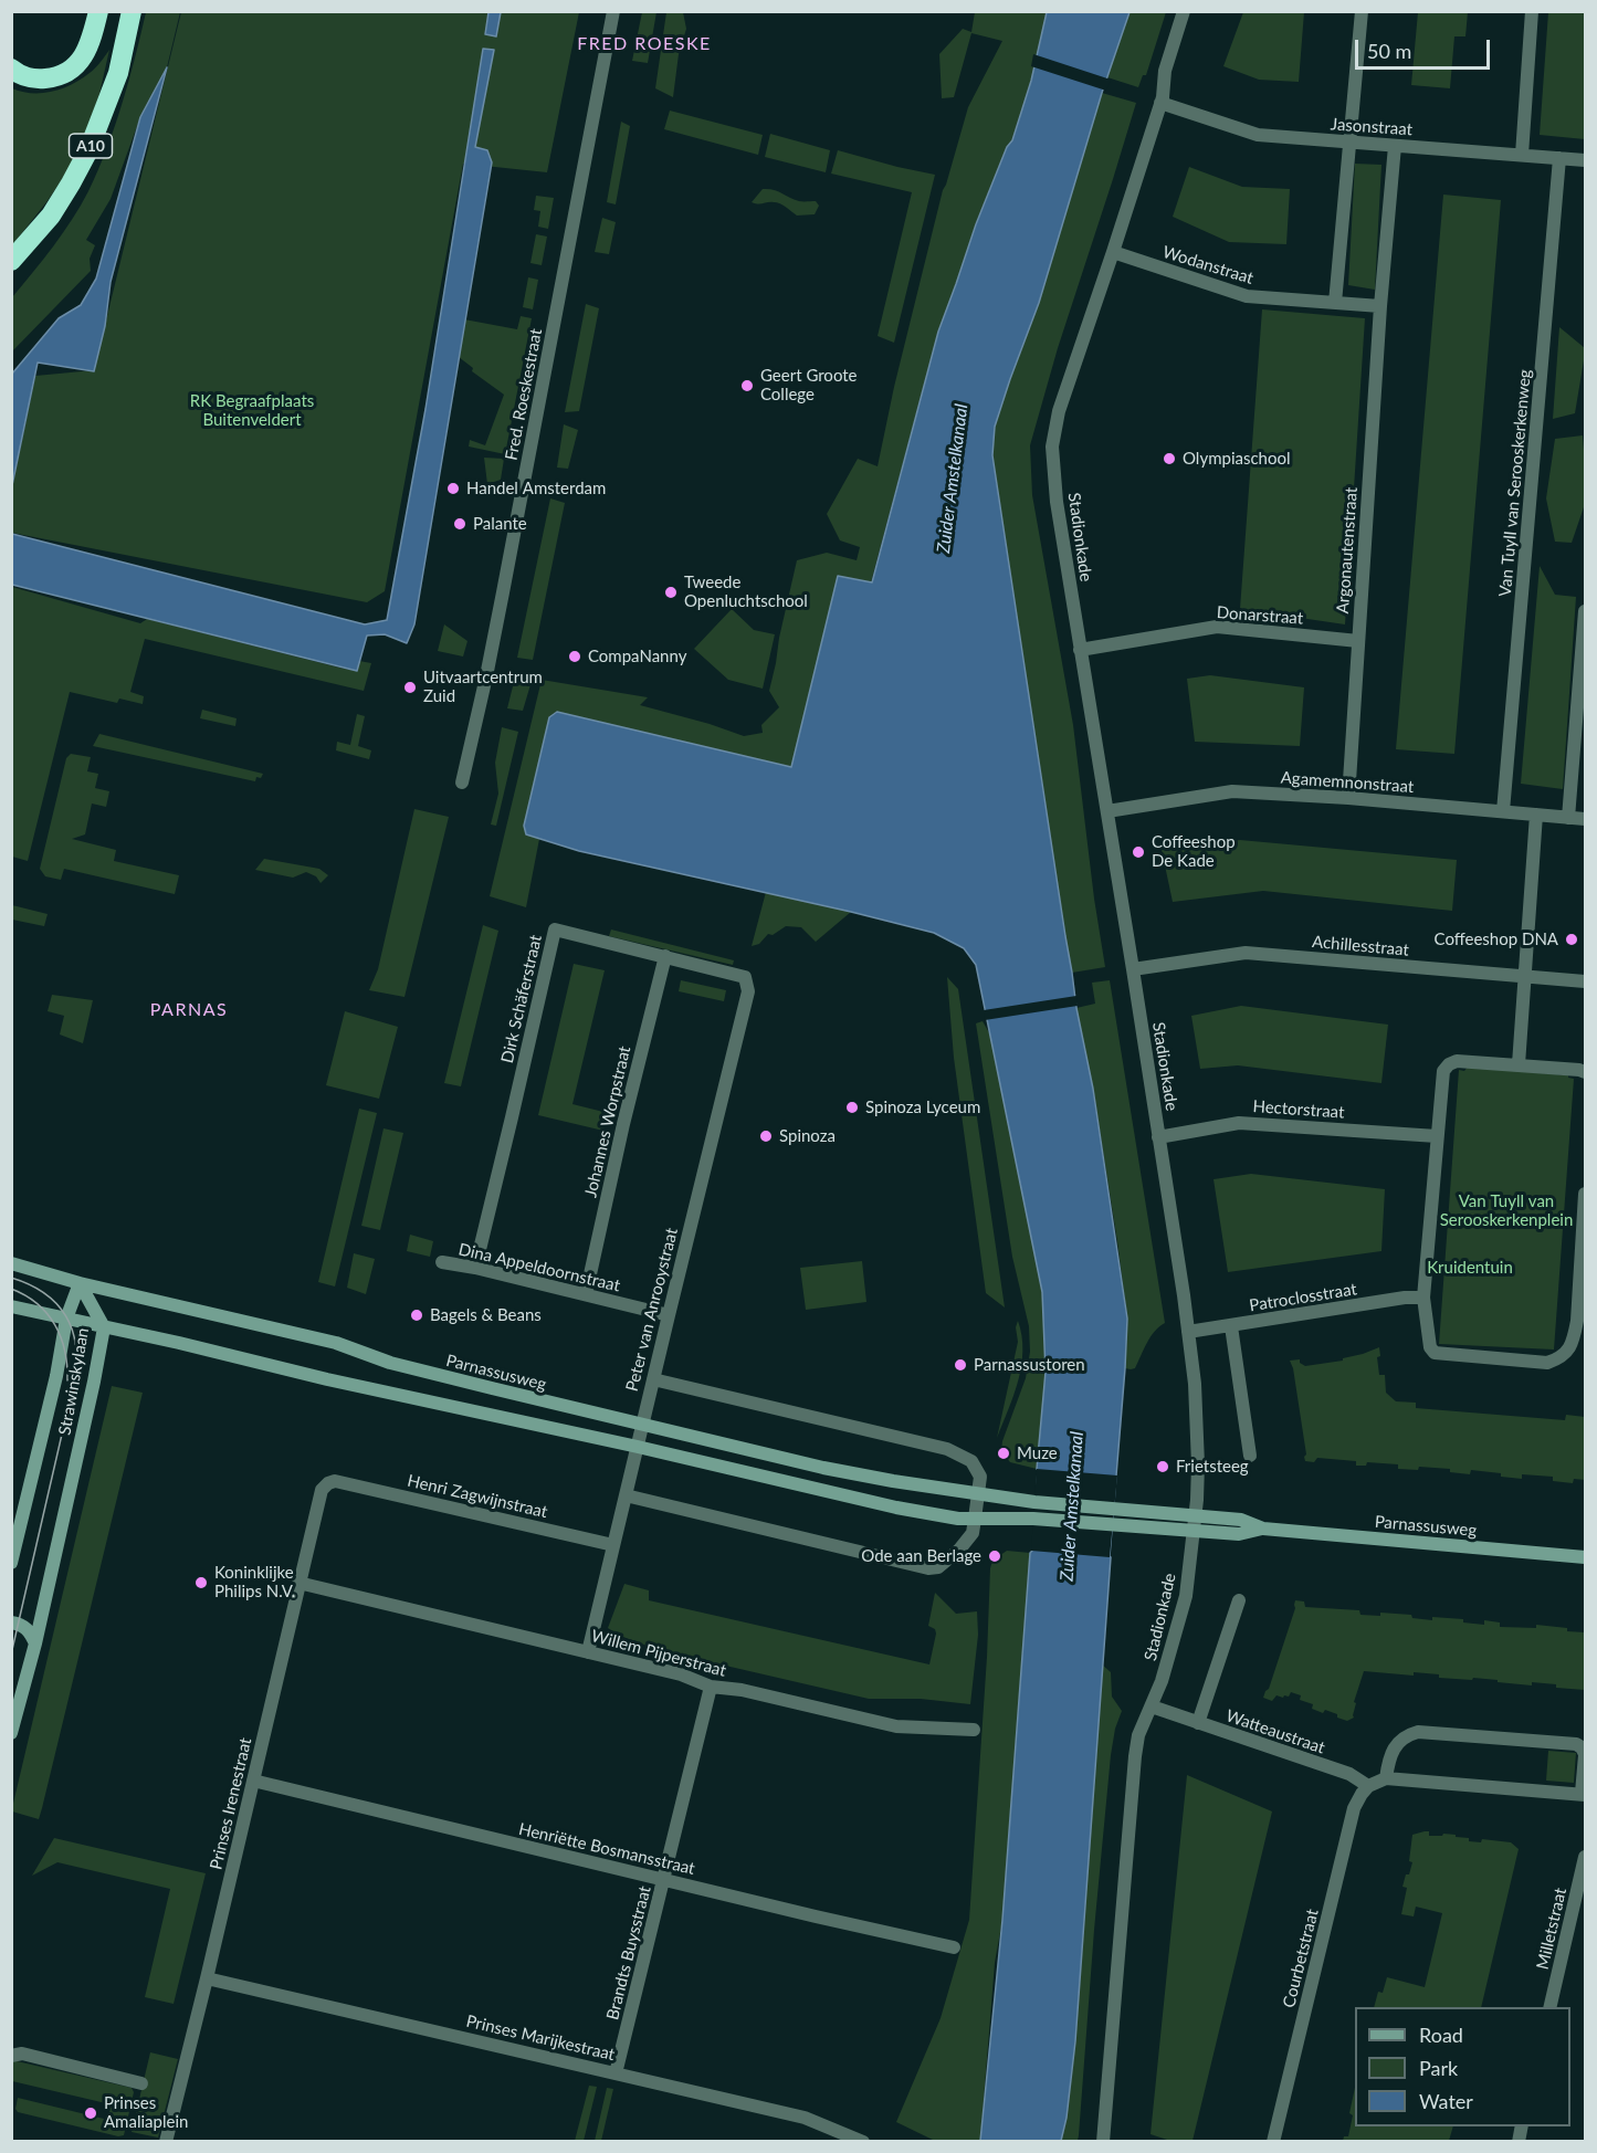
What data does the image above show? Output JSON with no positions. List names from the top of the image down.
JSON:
{
  "streets": {
    "highway": ["A10"],
    "main road": ["Parnassusweg", "Strawinskylaan"],
    "street": [
      "Jasonstraat",
      "Wodanstraat",
      "Fred. Roeskestraat",
      "Van Tuyll van Serooskerkenweg",
      "Stadionkade",
      "Argonautenstraat",
      "Donarstraat",
      "Agamemnonstraat",
      "Achillesstraat",
      "Dirk Schäferstraat",
      "Hectorstraat",
      "Johannes Worpstraat",
      "Dina Appeldoornstraat",
      "Patroclosstraat",
      "Peter van Anrooystraat",
      "Henri Zagwijnstraat",
      "Willem Pijperstraat",
      "Watteaustraat",
      "Prinses Irenestraat",
      "Henriëtte Bosmansstraat",
      "Milletstraat",
      "Brandts Buysstraat",
      "Courbetstraat",
      "Prinses Marijkestraat"
    ]
  },
  "crossings": [
    ["Jasonstraat", "Van Tuyll van Serooskerkenweg"],
    ["Jasonstraat", "Stadionkade"],
    ["Jasonstraat", "Argonautenstraat"],
    ["Wodanstraat", "Stadionkade"],
    ["Van Tuyll van Serooskerkenweg", "Agamemnonstraat"],
    ["Stadionkade", "Donarstraat"],
    ["Stadionkade", "Agamemnonstraat"],
    ["Stadionkade", "Achillesstraat"],
    ["Stadionkade", "Hectorstraat"],
    ["Stadionkade", "Patroclosstraat"],
    ["Stadionkade", "Parnassusweg"],
    ["Stadionkade", "Watteaustraat"],
    ["Argonautenstraat", "Donarstraat"],
    ["Argonautenstraat", "Agamemnonstraat"],
    ["Dirk Schäferstraat", "Johannes Worpstraat"],
    ["Dirk Schäferstraat", "Dina Appeldoornstraat"],
    ["Dirk Schäferstraat", "Peter van Anrooystraat"],
    ["Johannes Worpstraat", "Dina Appeldoornstraat"],
    ["Dina Appeldoornstraat", "Peter van Anrooystraat"],
    ["Peter van Anrooystraat", "Parnassusweg"],
    ["Peter van Anrooystraat", "Henri Zagwijnstraat"],
    ["Peter van Anrooystraat", "Willem Pijperstraat"],
    ["Parnassusweg", "Strawinskylaan"],
    ["Henri Zagwijnstraat", "Prinses Irenestraat"],
    ["Willem Pijperstraat", "Prinses Irenestraat"],
    ["Willem Pijperstraat", "Brandts Buysstraat"],
    ["Watteaustraat", "Courbetstraat"],
    ["Prinses Irenestraat", "Henriëtte Bosmansstraat"],
    ["Prinses Irenestraat", "Prinses Marijkestraat"],
    ["Henriëtte Bosmansstraat", "Brandts Buysstraat"],
    ["Brandts Buysstraat", "Prinses Marijkestraat"]
  ],
  "districts": ["FRED ROESKE", "PARNAS"],
  "water": ["Zuider Amstelkanaal"],
  "parks": ["RK Begraafplaats Buitenveldert", "Van Tuyll van Serooskerkenplein", "Kruidentuin"],
  "places": [
    "Geert Groote College",
    "Olympiaschool",
    "Handel Amsterdam",
    "Palante",
    "Tweede Openluchtschool",
    "CompaNanny",
    "Uitvaartcentrum Zuid",
    "Coffeeshop De Kade",
    "Coffeeshop DNA",
    "Spinoza Lyceum",
    "Spinoza",
    "Bagels & Beans",
    "Parnassustoren",
    "Muze",
    "Frietsteeg",
    "Ode aan Berlage",
    "Koninklijke Philips N.V.",
    "Prinses Amaliaplein"
  ],
  "legend": ["Road", "Park", "Water"],
  "scale_bar": "50 m"
}
